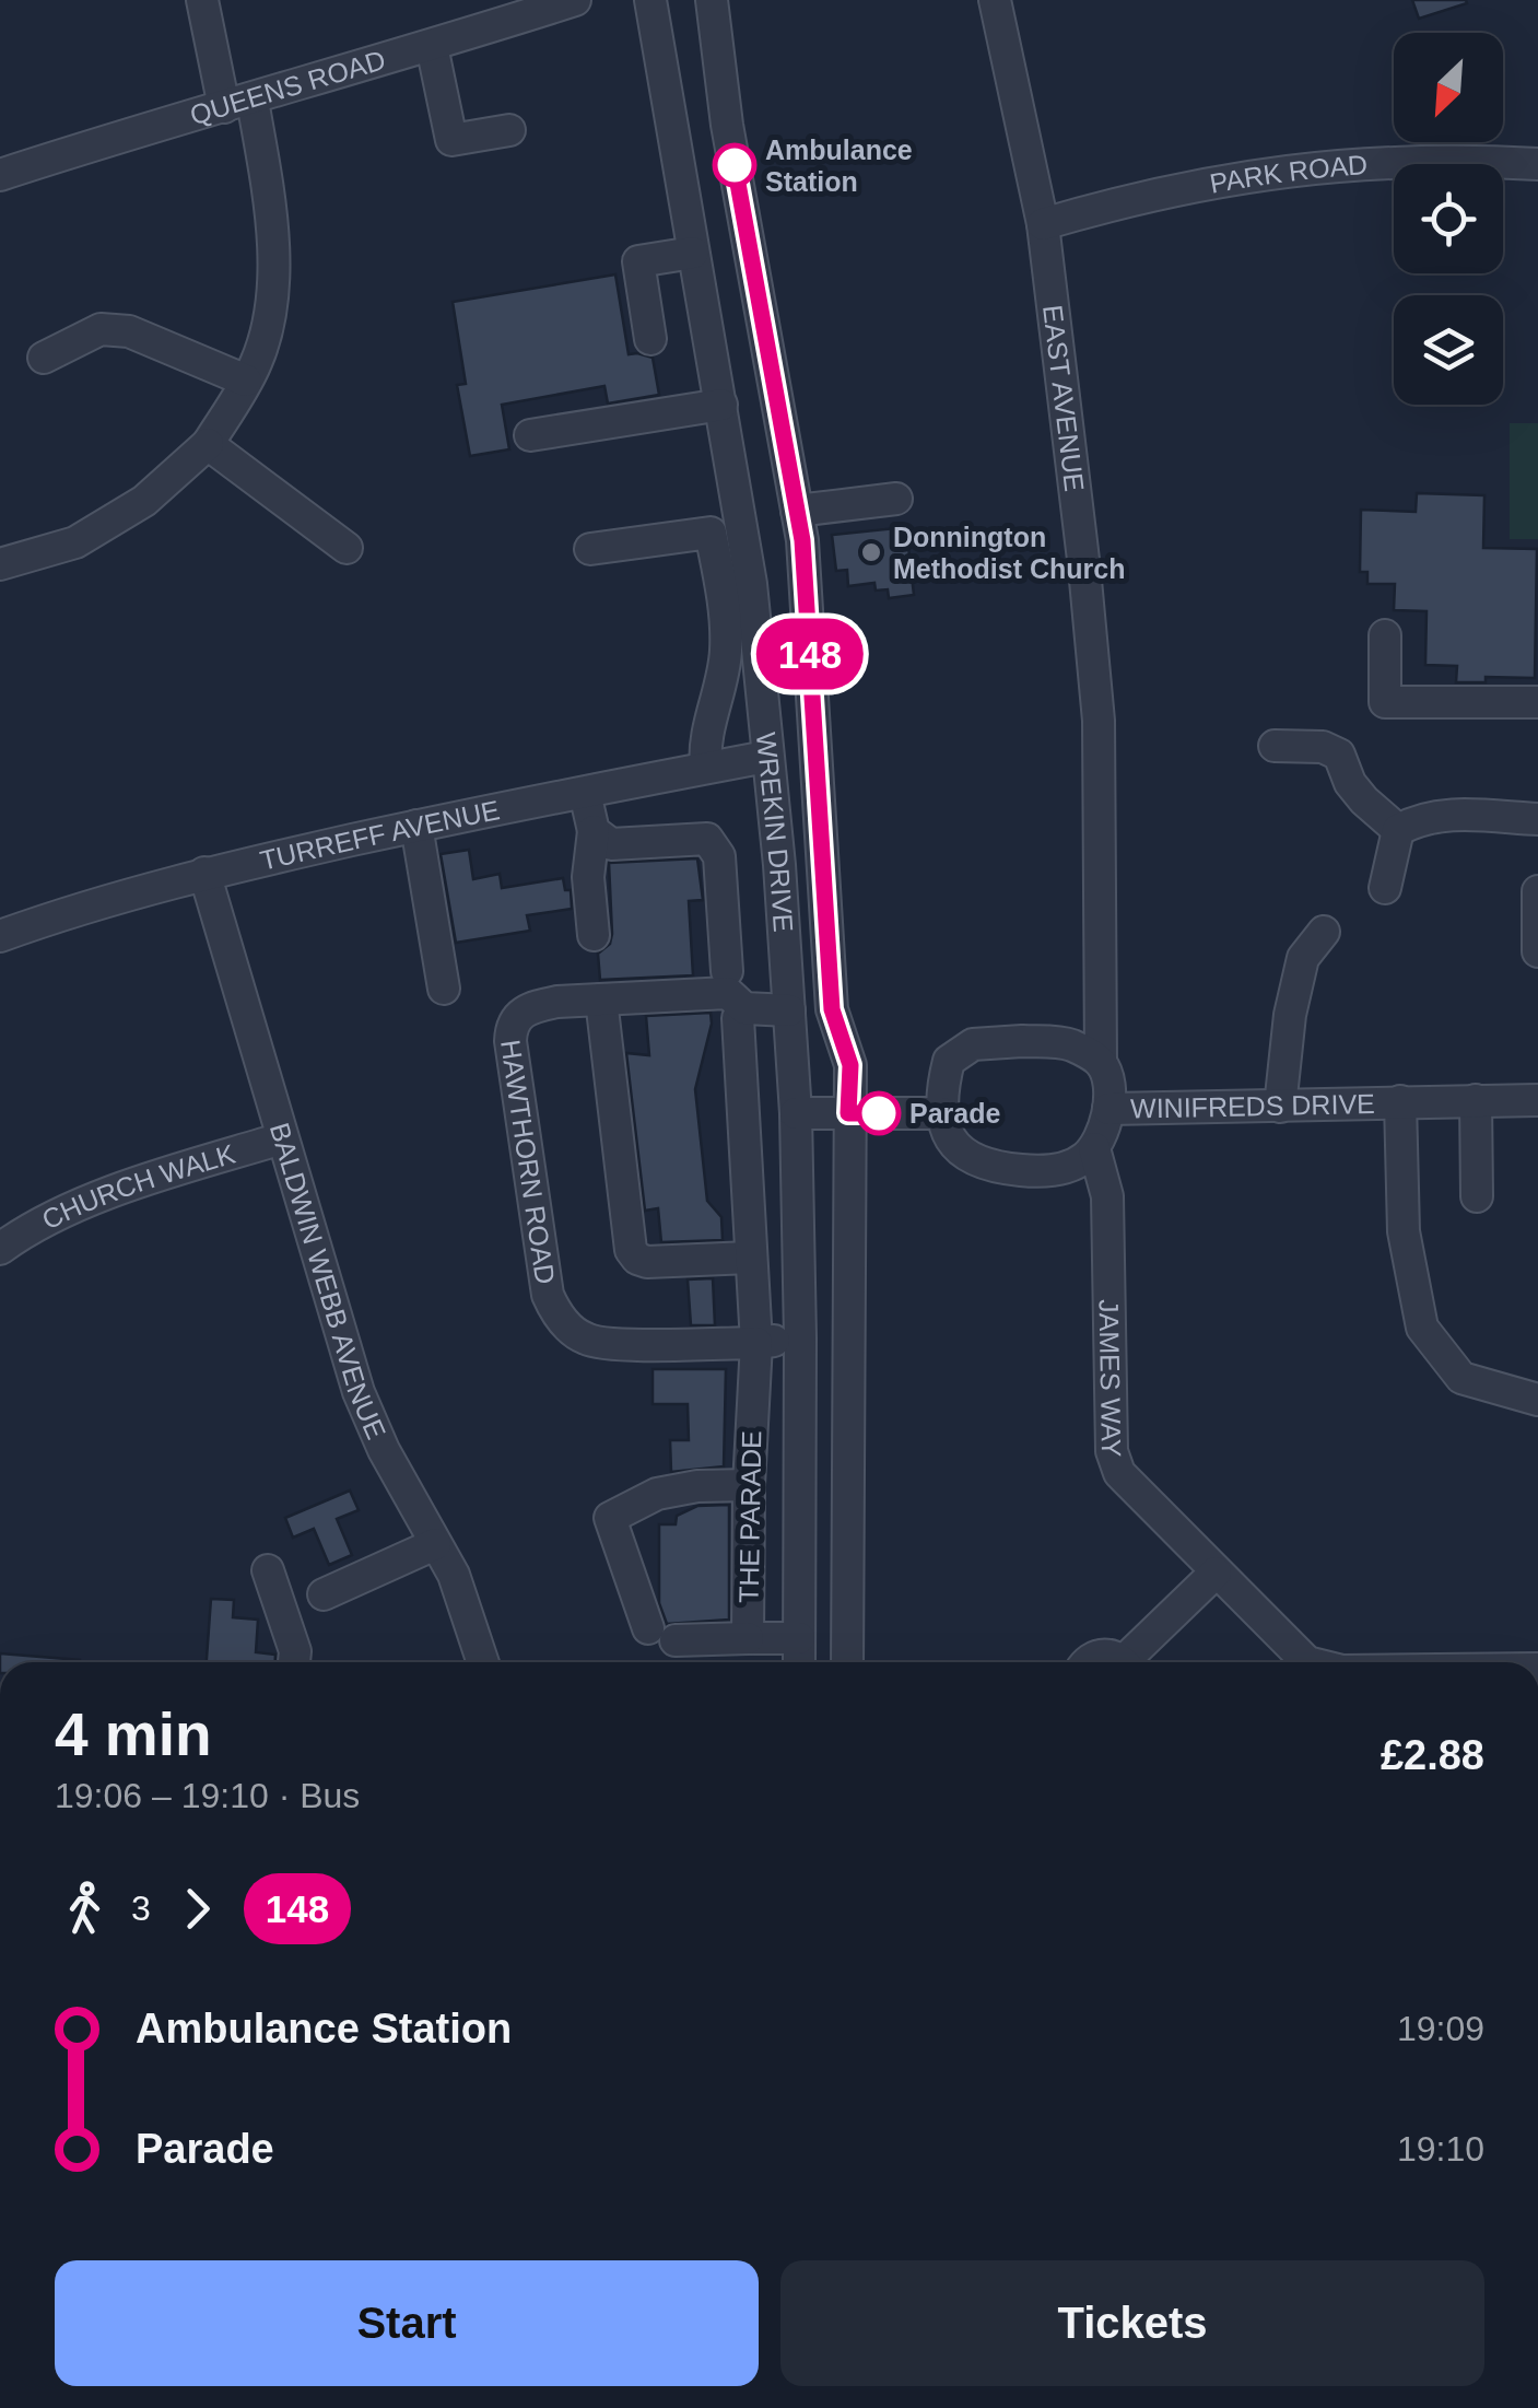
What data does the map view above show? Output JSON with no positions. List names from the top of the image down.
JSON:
{
  "streets": {
    "street": [
      "QUEENS ROAD",
      "PARK ROAD",
      "EAST AVENUE",
      "WREKIN DRIVE",
      "TURREFF AVENUE",
      "WINIFREDS DRIVE",
      "HAWTHORN ROAD",
      "CHURCH WALK",
      "BALDWIN WEBB AVENUE",
      "JAMES WAY",
      "THE PARADE"
    ]
  },
  "crossings": [
    ["PARK ROAD", "EAST AVENUE"],
    ["EAST AVENUE", "WINIFREDS DRIVE"],
    ["EAST AVENUE", "JAMES WAY"],
    ["WREKIN DRIVE", "TURREFF AVENUE"],
    ["WREKIN DRIVE", "HAWTHORN ROAD"],
    ["WREKIN DRIVE", "THE PARADE"],
    ["TURREFF AVENUE", "BALDWIN WEBB AVENUE"],
    ["WINIFREDS DRIVE", "JAMES WAY"],
    ["HAWTHORN ROAD", "THE PARADE"],
    ["CHURCH WALK", "BALDWIN WEBB AVENUE"]
  ],
  "places": ["Ambulance Station", "Donnington Methodist Church", "Parade"],
  "lines": ["bus line 148"],
  "north": "bottom left",
  "page": {
    "on_map": "148",
    "heading": ["4 min", "19:06 – 19:10 · Bus", "£2.88"],
    "legs": ["3", "148"],
    "list": [
      {
        "name": "Ambulance Station",
        "value": "19:09"
      },
      {
        "name": "Parade",
        "value": "19:10"
      }
    ],
    "buttons": ["Start", "Tickets"]
  }
}
